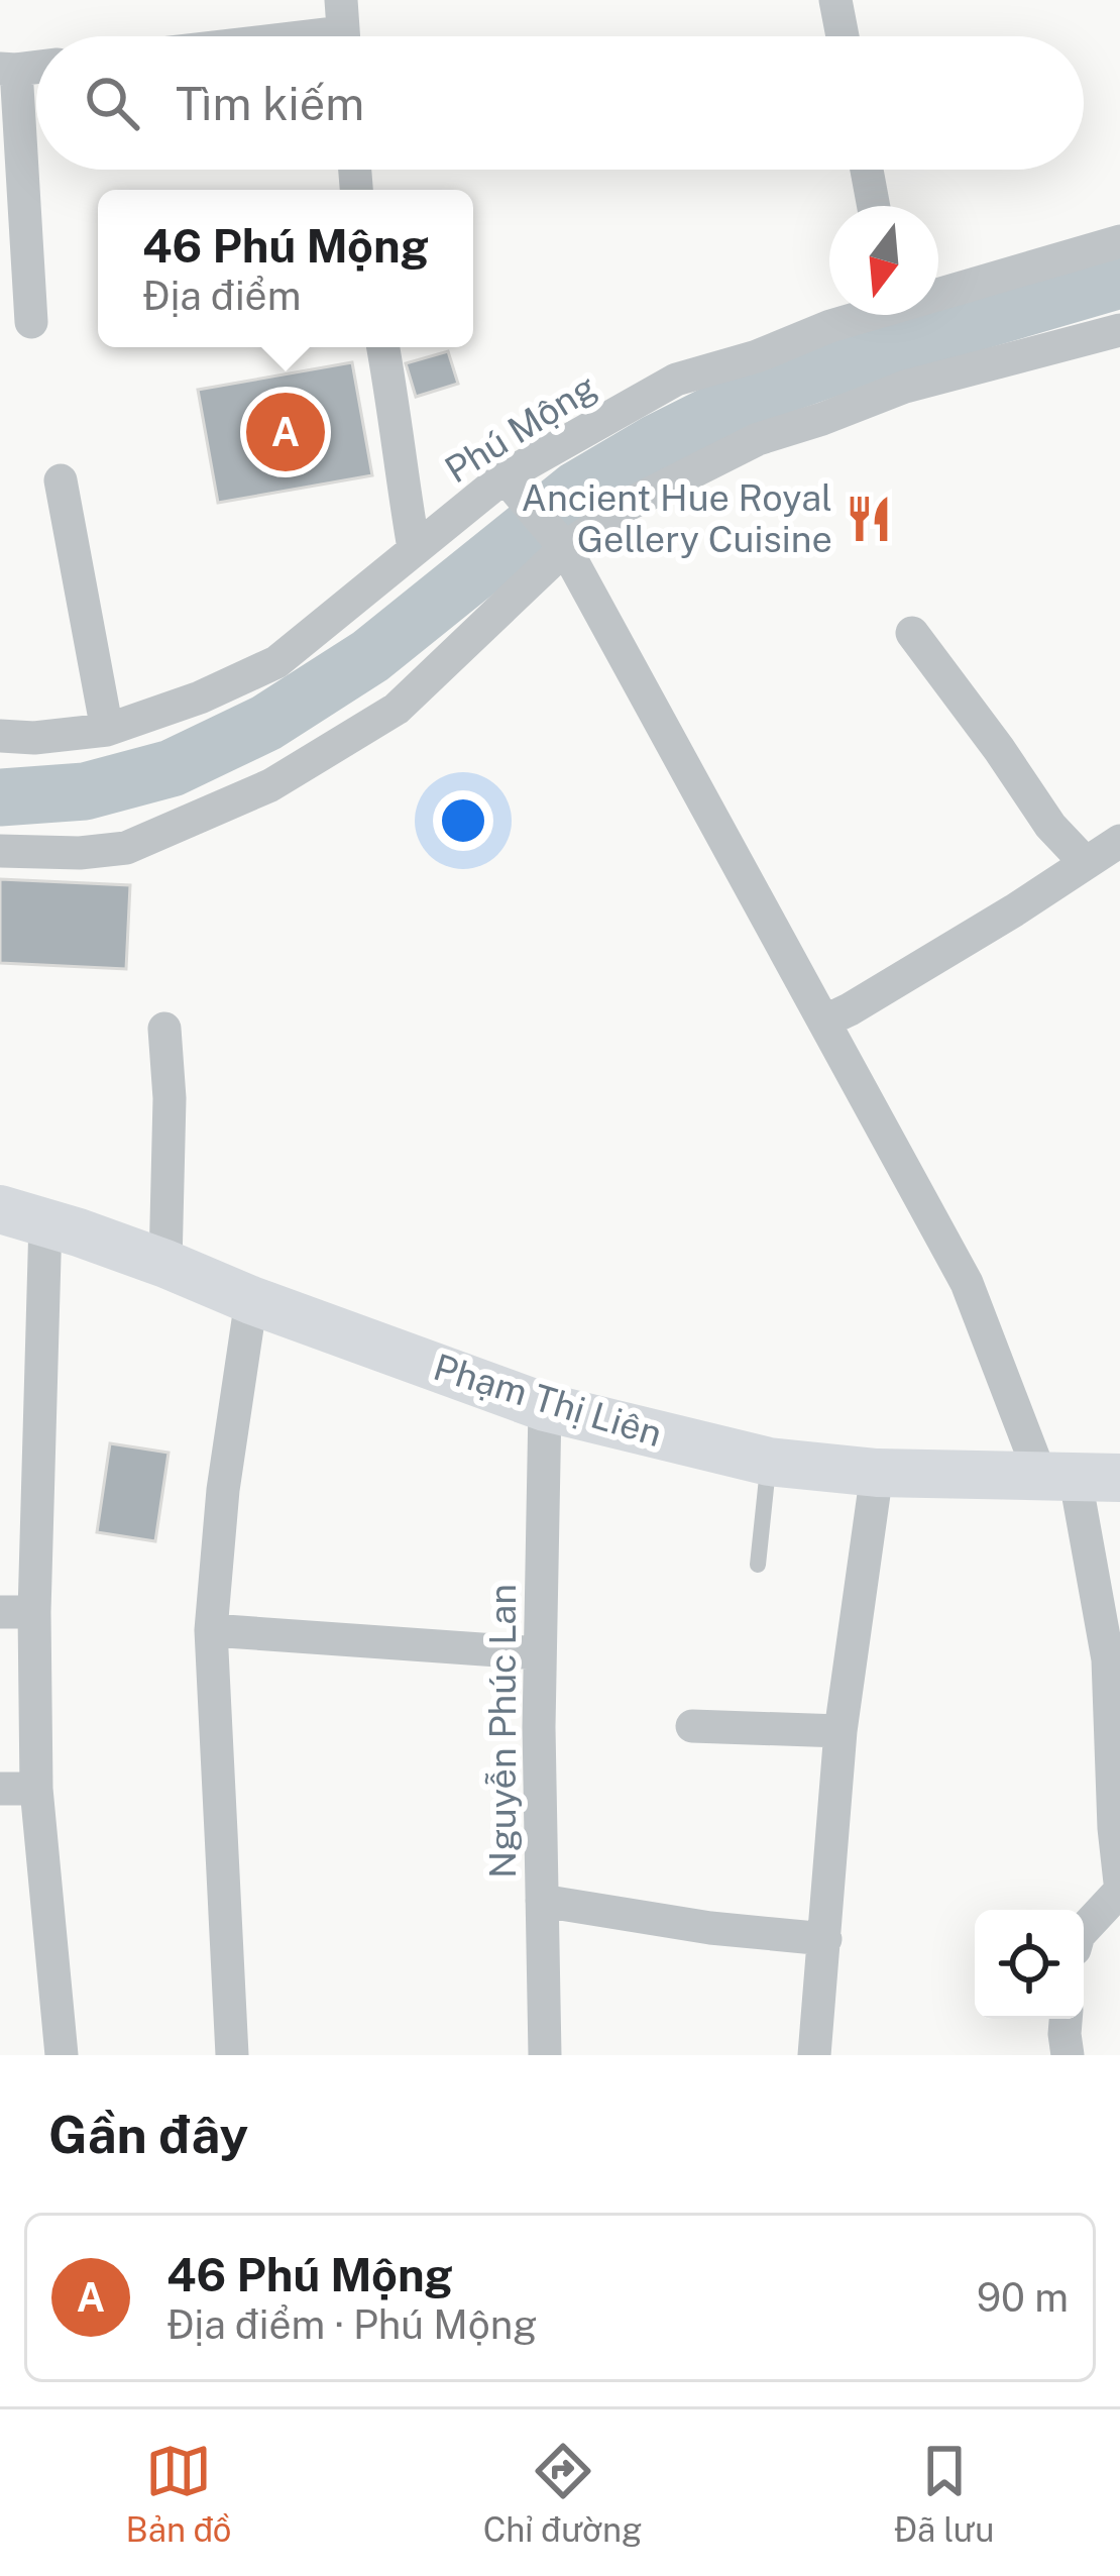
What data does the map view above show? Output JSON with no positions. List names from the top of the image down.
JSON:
{
  "streets": {
    "street": ["Phú Mộng", "Phạm Thị Liên", "Nguyễn Phúc Lan"]
  },
  "crossings": [
    ["Phạm Thị Liên", "Nguyễn Phúc Lan"]
  ],
  "places": {
    "restaurant": ["Ancient Hue Royal Gellery Cuisine"]
  },
  "north": "bottom",
  "page": {
    "search": "Tìm kiếm",
    "popup": ["46 Phú Mộng", "Địa điểm"],
    "pins": "A",
    "heading": "Gần đây",
    "list": [
      {
        "mark": "A",
        "name": "46 Phú Mộng",
        "note": "Địa điểm · Phú Mộng",
        "value": "90 m"
      }
    ],
    "nav": ["Bản đồ", "Chỉ đường", "Đã lưu"]
  }
}
